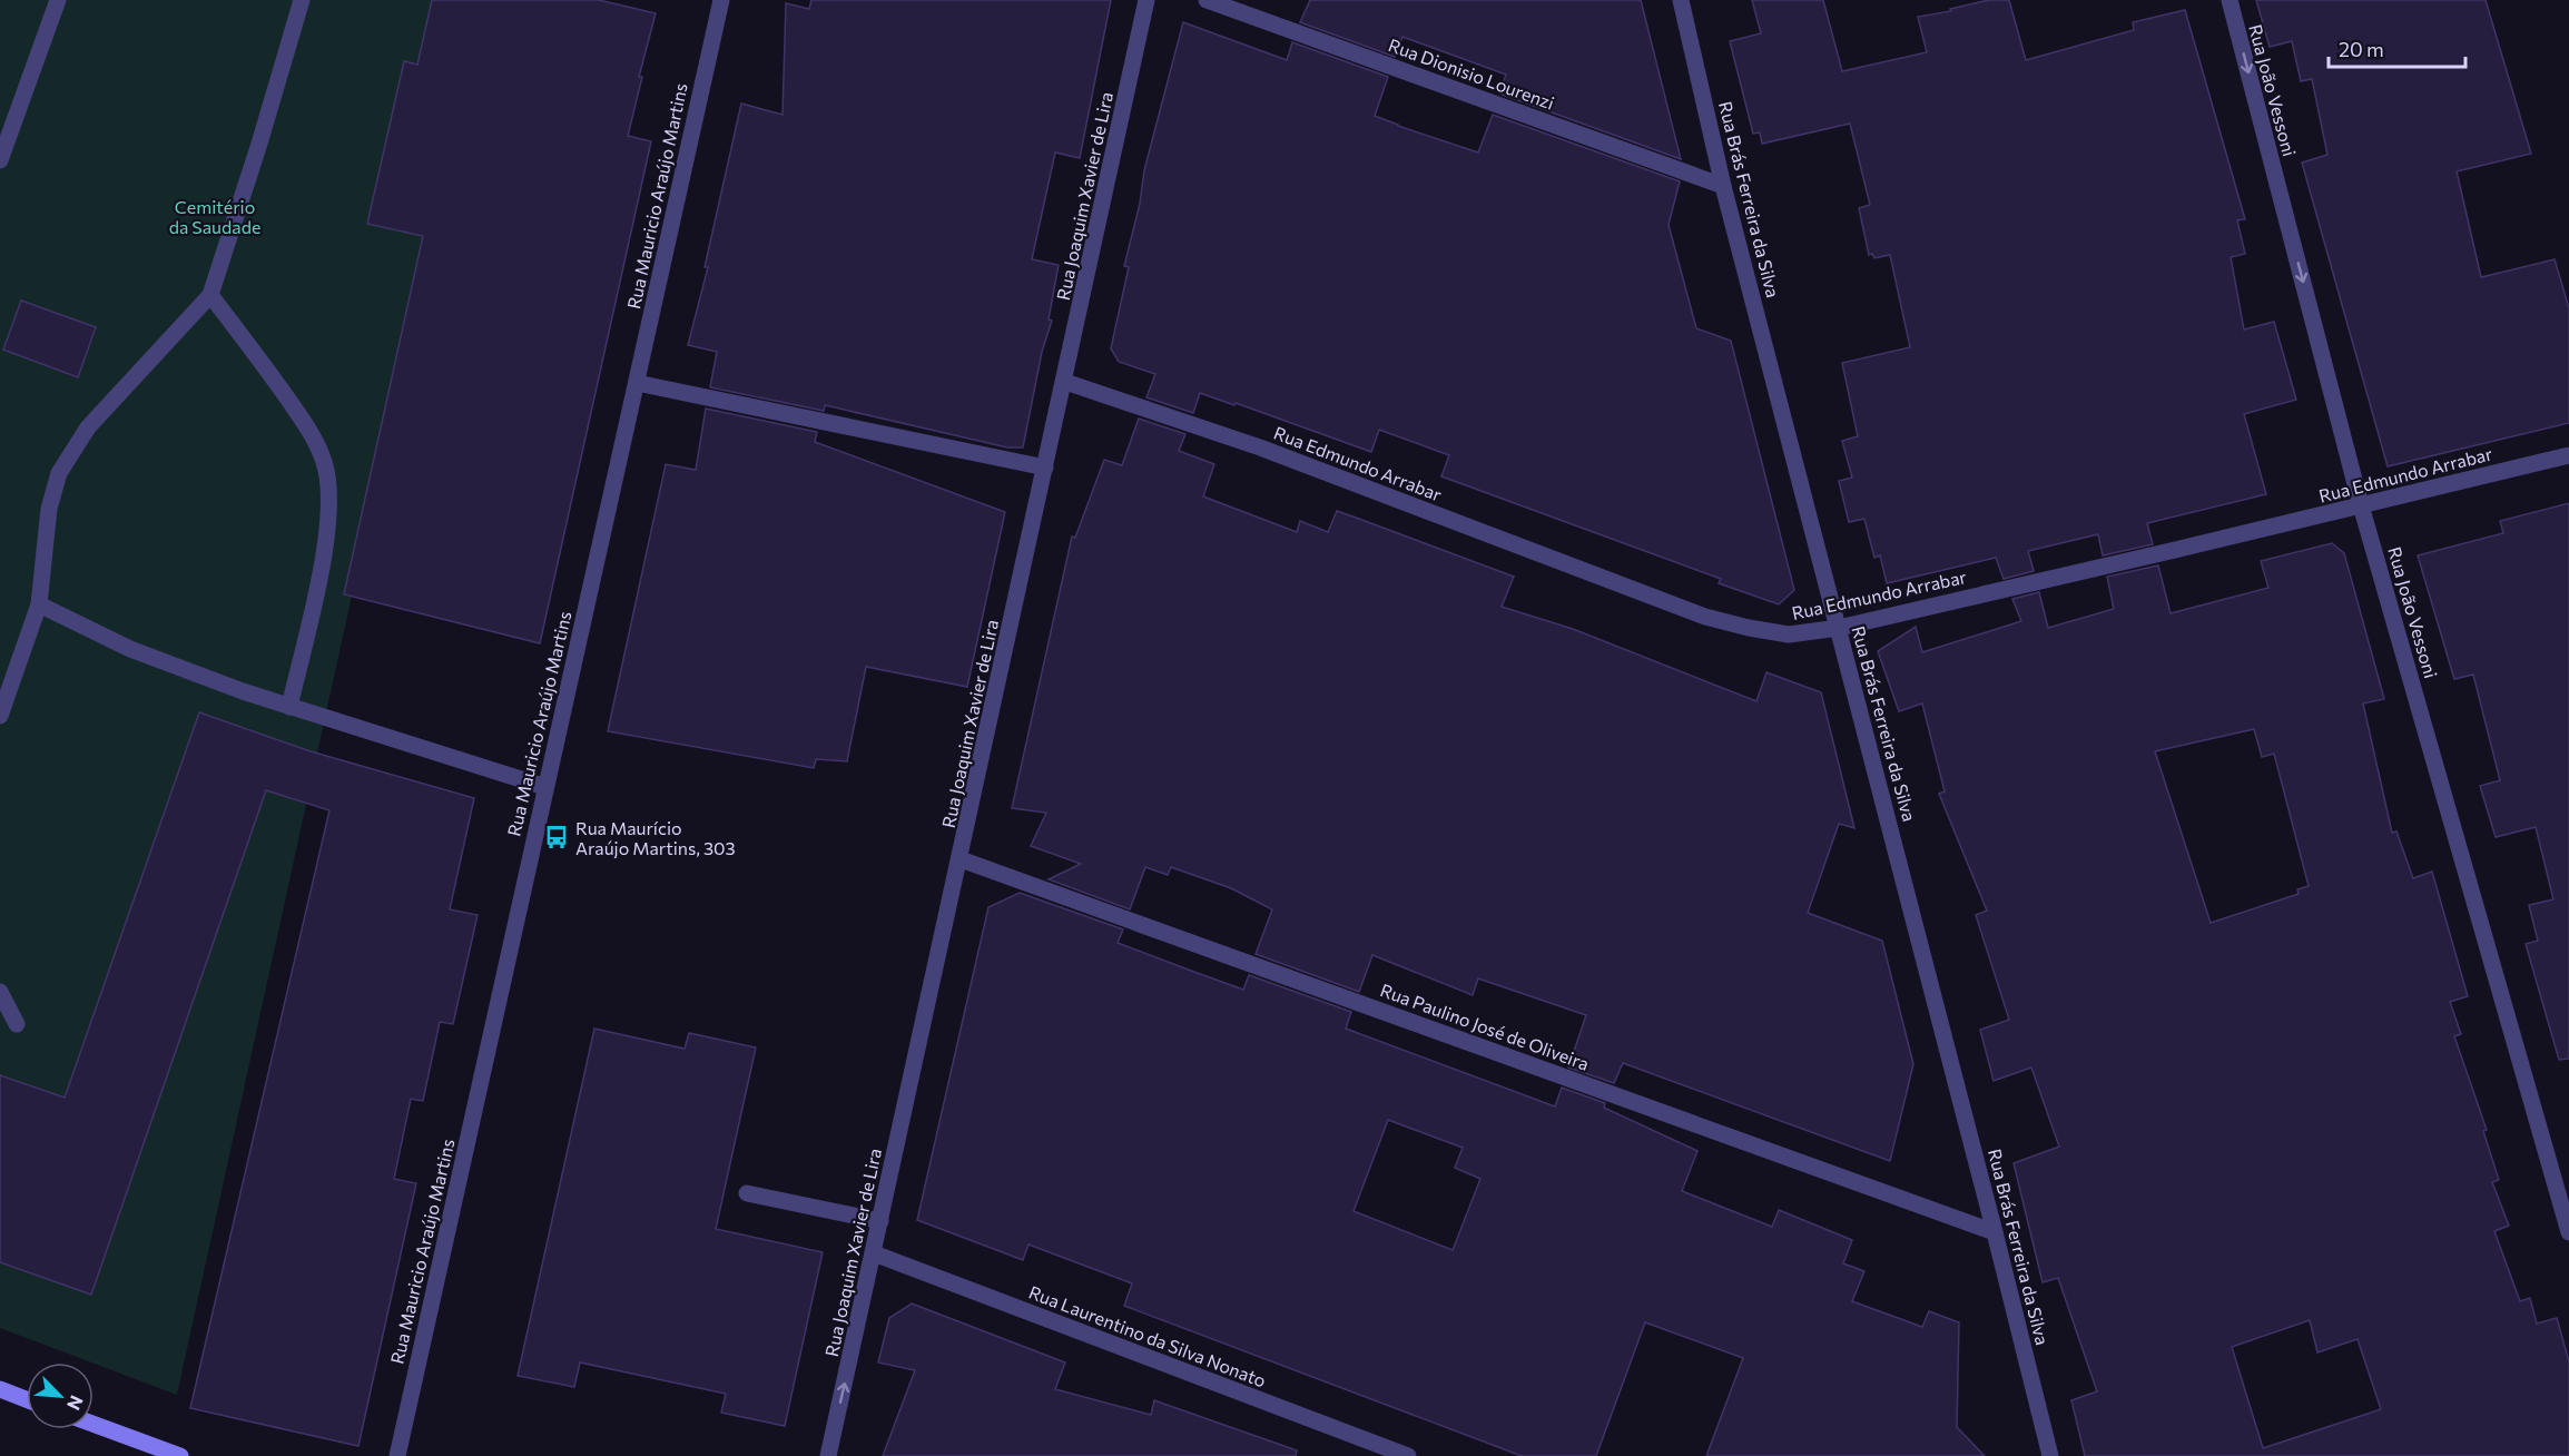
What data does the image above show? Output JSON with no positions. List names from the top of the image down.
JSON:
{
  "streets": {
    "street": [
      "Rua Dionisio Lourenzi",
      "Rua João Vessoni",
      "Rua Mauricio Araújo Martins",
      "Rua Joaquim Xavier de Lira",
      "Rua Brás Ferreira da Silva",
      "Rua Edmundo Arrabar",
      "Rua Paulino José de Oliveira",
      "Rua Laurentino da Silva Nonato"
    ]
  },
  "crossings": [
    ["Rua Dionisio Lourenzi", "Rua Brás Ferreira da Silva"],
    ["Rua João Vessoni", "Rua Edmundo Arrabar"],
    ["Rua Joaquim Xavier de Lira", "Rua Edmundo Arrabar"],
    ["Rua Joaquim Xavier de Lira", "Rua Paulino José de Oliveira"],
    ["Rua Joaquim Xavier de Lira", "Rua Laurentino da Silva Nonato"],
    ["Rua Brás Ferreira da Silva", "Rua Edmundo Arrabar"],
    ["Rua Brás Ferreira da Silva", "Rua Paulino José de Oliveira"]
  ],
  "one_way": ["Rua João Vessoni"],
  "parks": ["Cemitério da Saudade"],
  "places": {
    "bus stop": ["Rua Maurício Araújo Martins, 303"]
  },
  "scale_bar": "20 m",
  "north": "bottom right"
}
